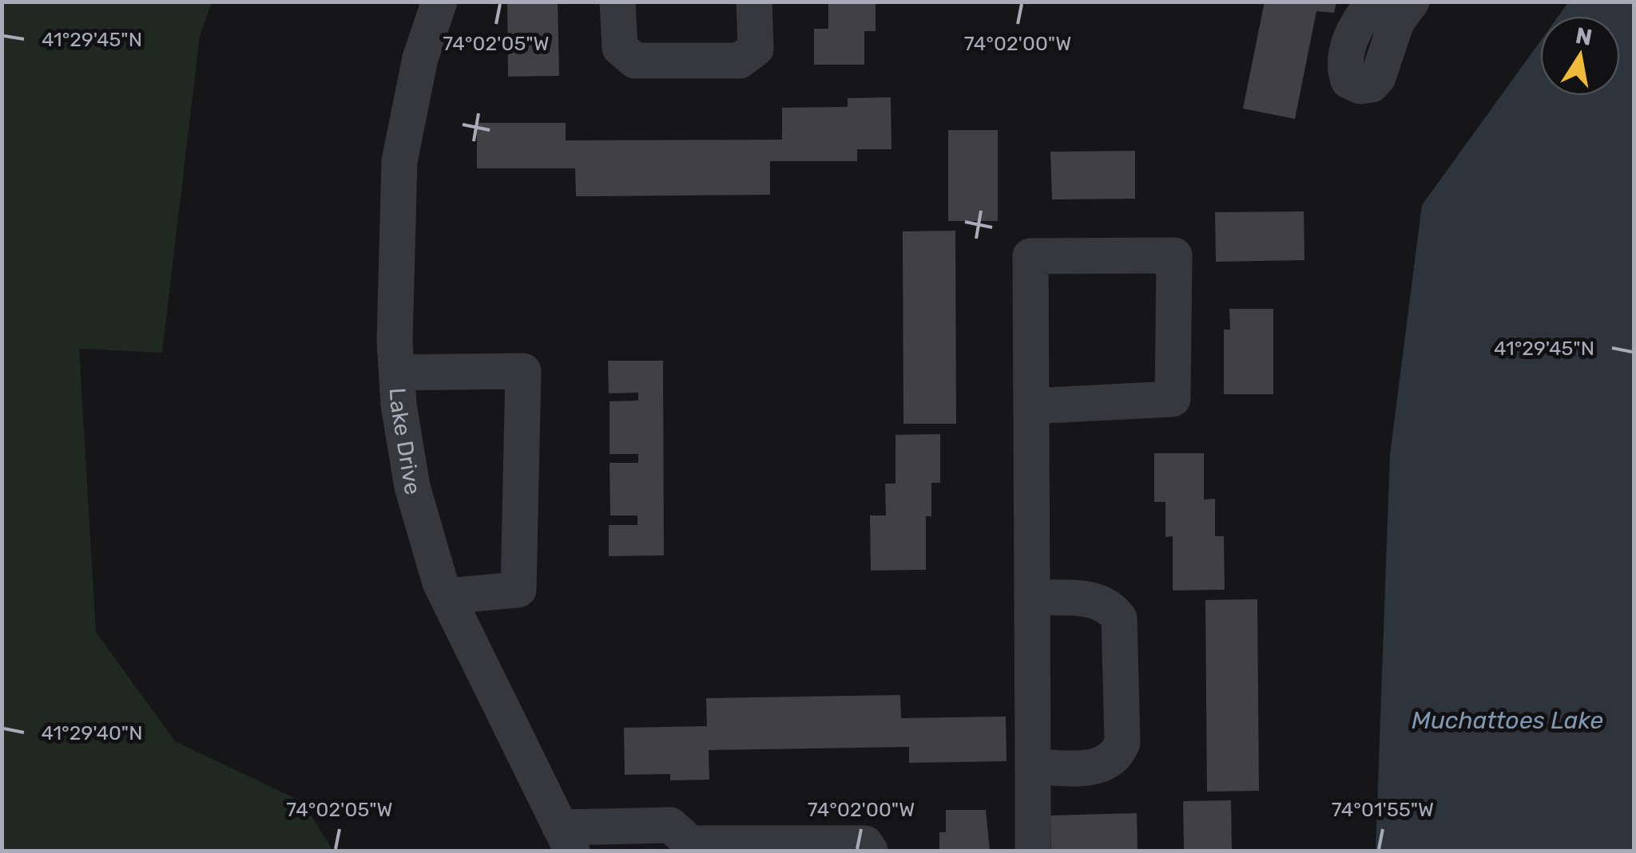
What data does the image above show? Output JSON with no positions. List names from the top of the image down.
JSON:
{
  "streets": {
    "street": ["Lake Drive"]
  },
  "water": ["Muchattoes Lake"],
  "north": "top",
  "coordinates": [
    "41°29'45\"N",
    "74°02'05\"W",
    "74°02'00\"W",
    "41°29'40\"N",
    "74°01'55\"W"
  ]
}
